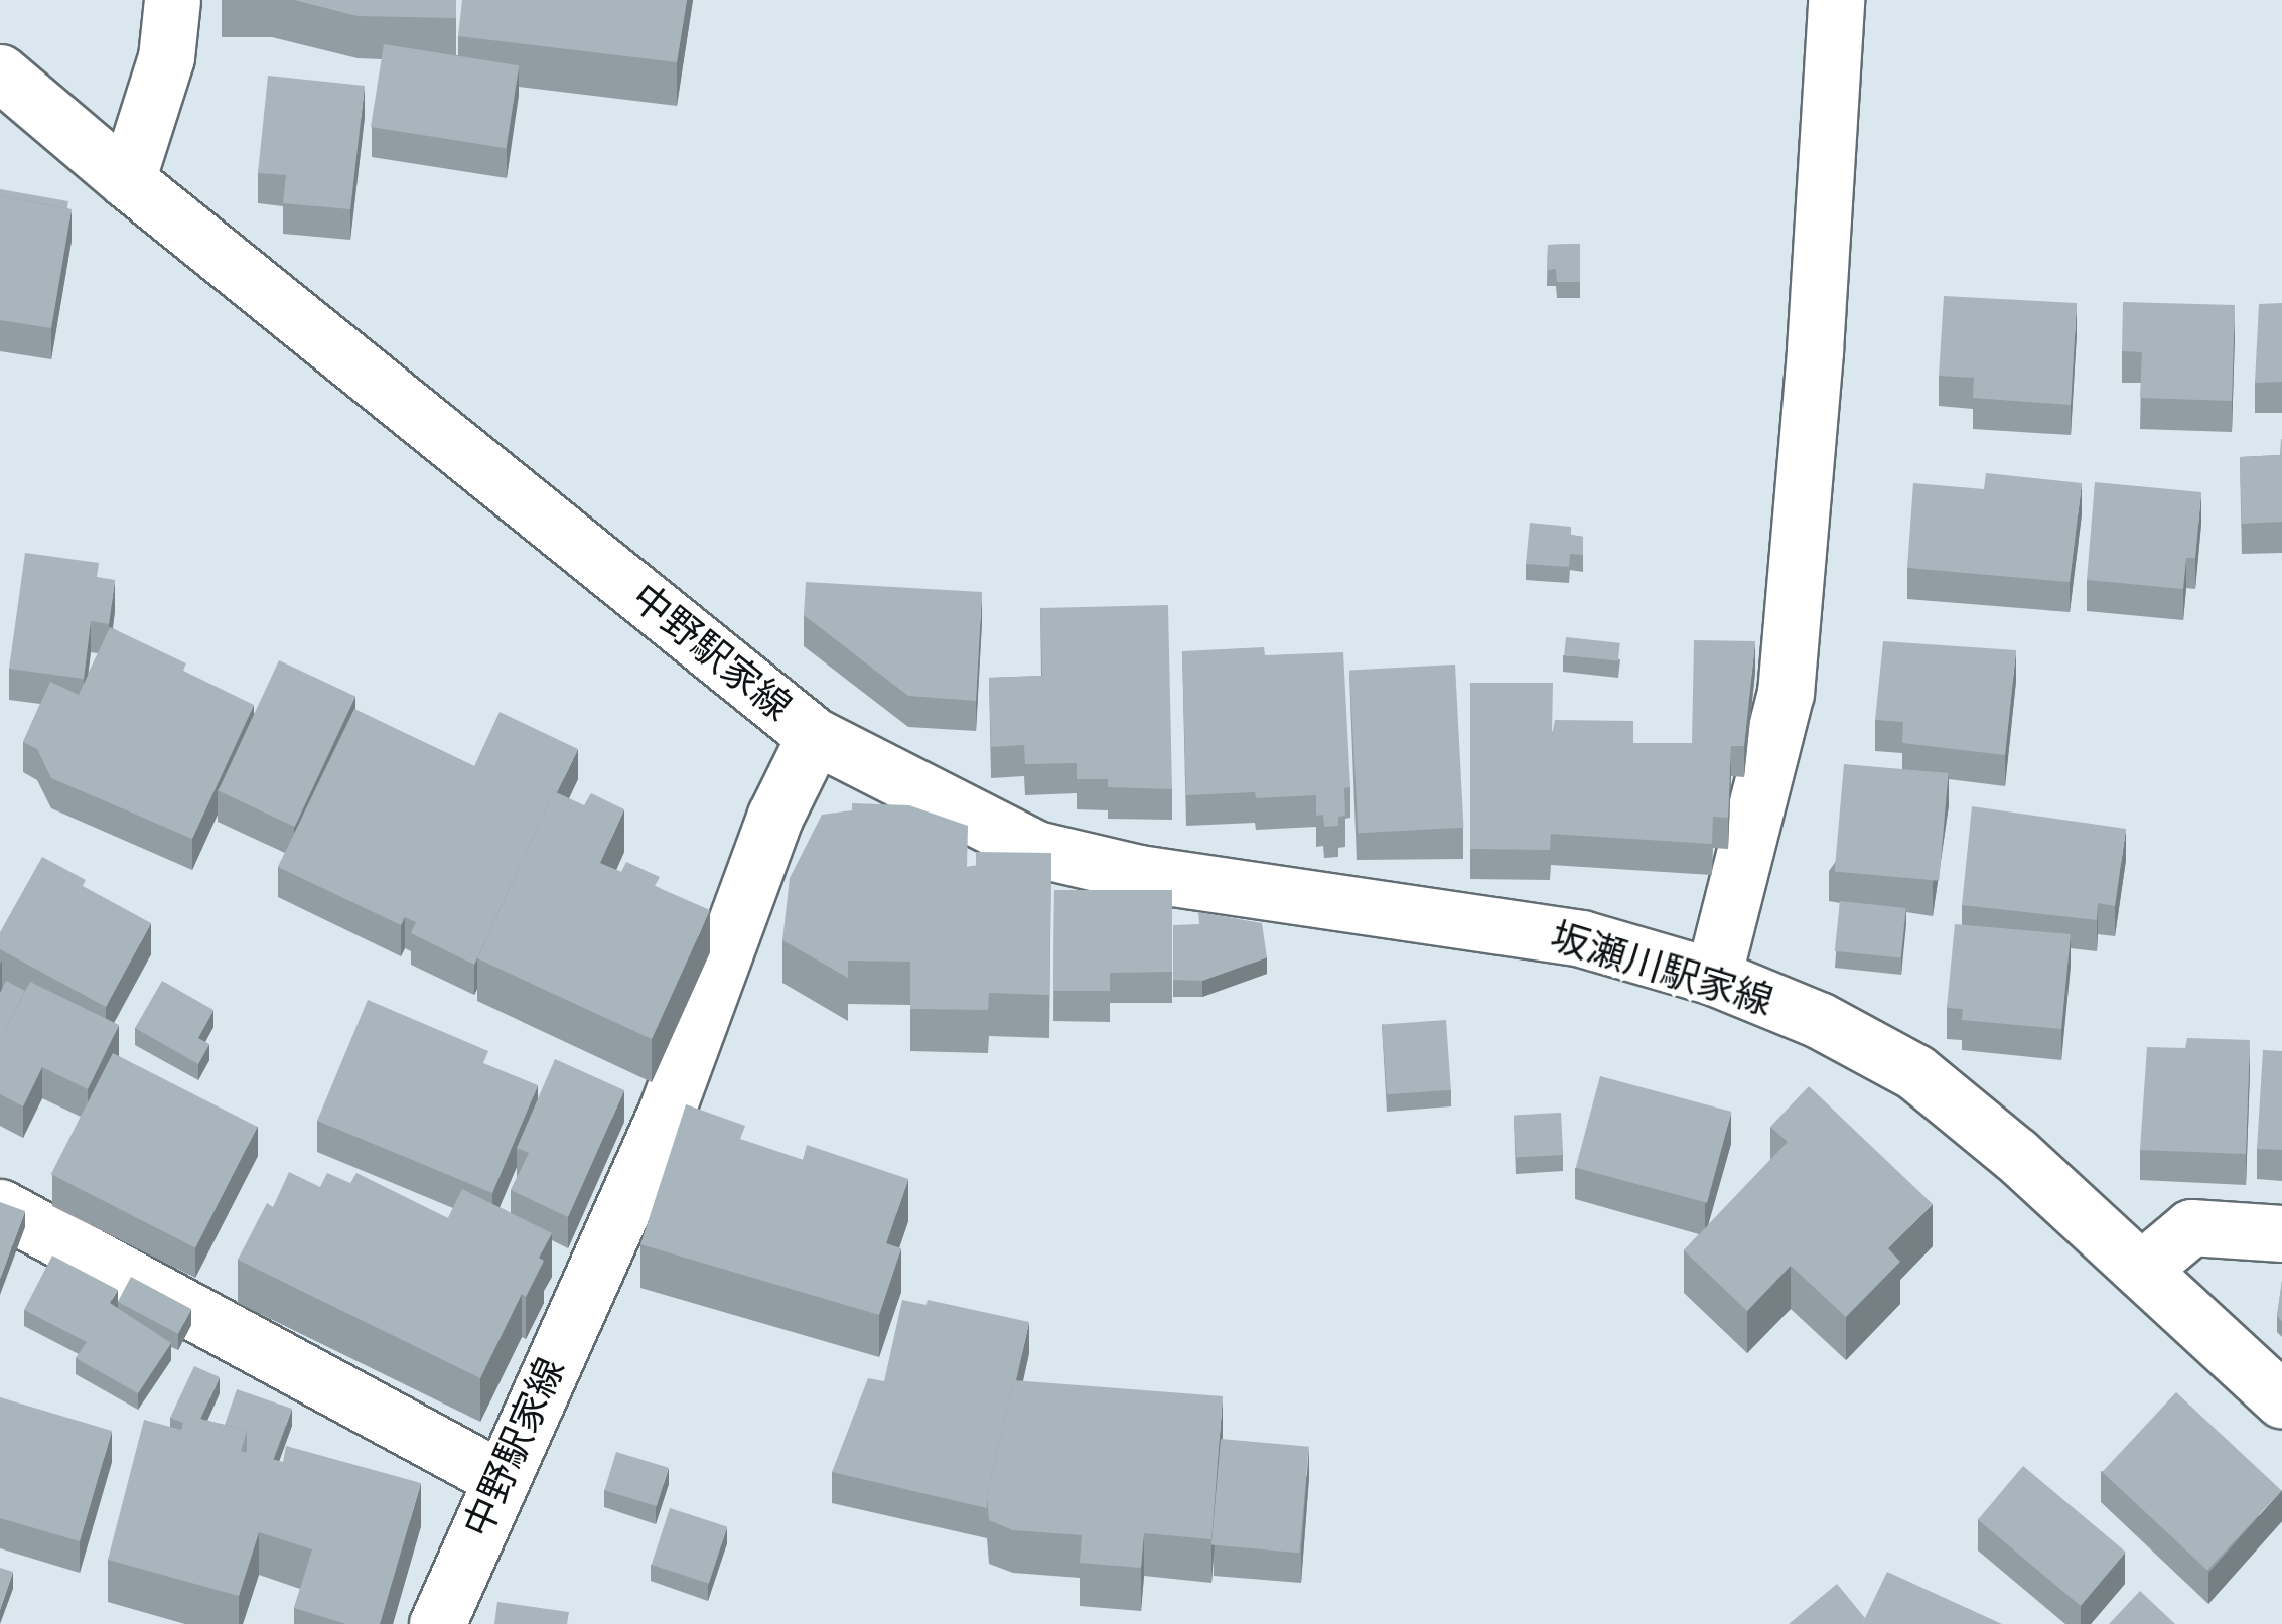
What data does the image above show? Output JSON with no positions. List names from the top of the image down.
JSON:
{
  "streets": {
    "main road": ["中野駅家線", "坂瀬川駅家線"]
  },
  "crossings": [
    ["中野駅家線", "坂瀬川駅家線"]
  ]
}
